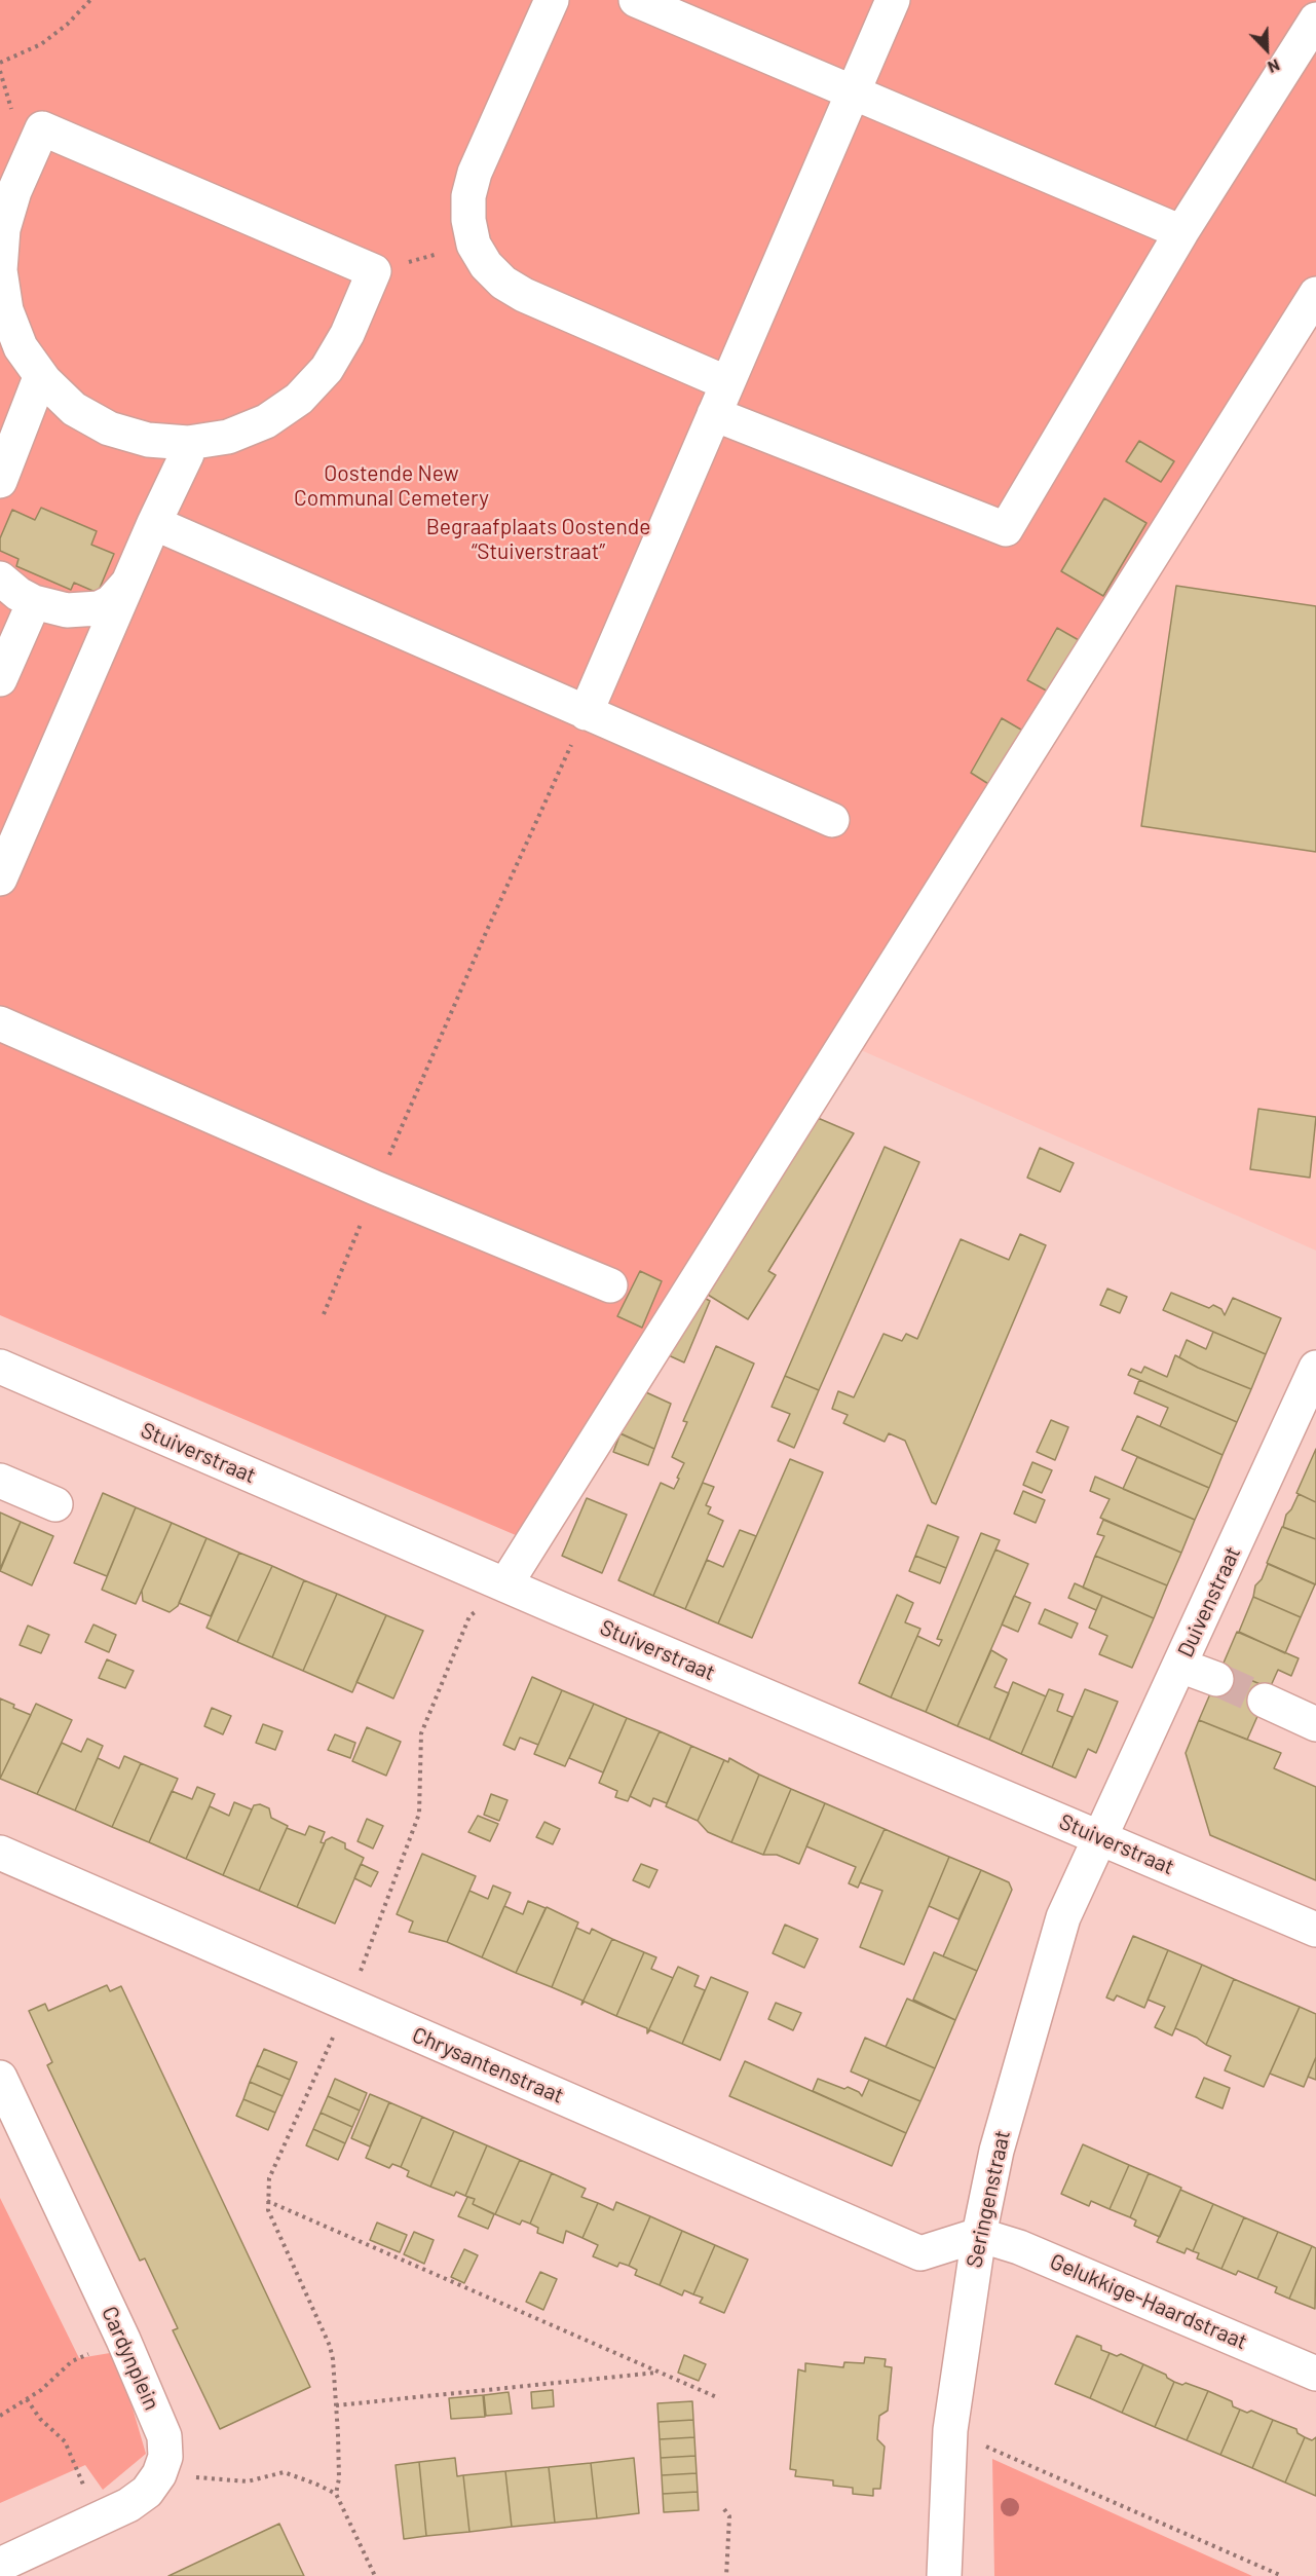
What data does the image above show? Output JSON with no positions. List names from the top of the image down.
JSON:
{
  "streets": {
    "street": [
      "Stuiverstraat",
      "Duivenstraat",
      "Chrysantenstraat",
      "Seringenstraat",
      "Gelukkige-Haardstraat",
      "Cardynplein"
    ]
  },
  "crossings": [
    ["Stuiverstraat", "Duivenstraat"],
    ["Stuiverstraat", "Seringenstraat"],
    ["Duivenstraat", "Seringenstraat"],
    ["Chrysantenstraat", "Seringenstraat"],
    ["Chrysantenstraat", "Gelukkige-Haardstraat"],
    ["Seringenstraat", "Gelukkige-Haardstraat"]
  ],
  "parks": ["Oostende New Communal Cemetery", "Begraafplaats Oostende “Stuiverstraat”"],
  "north": "bottom right"
}
